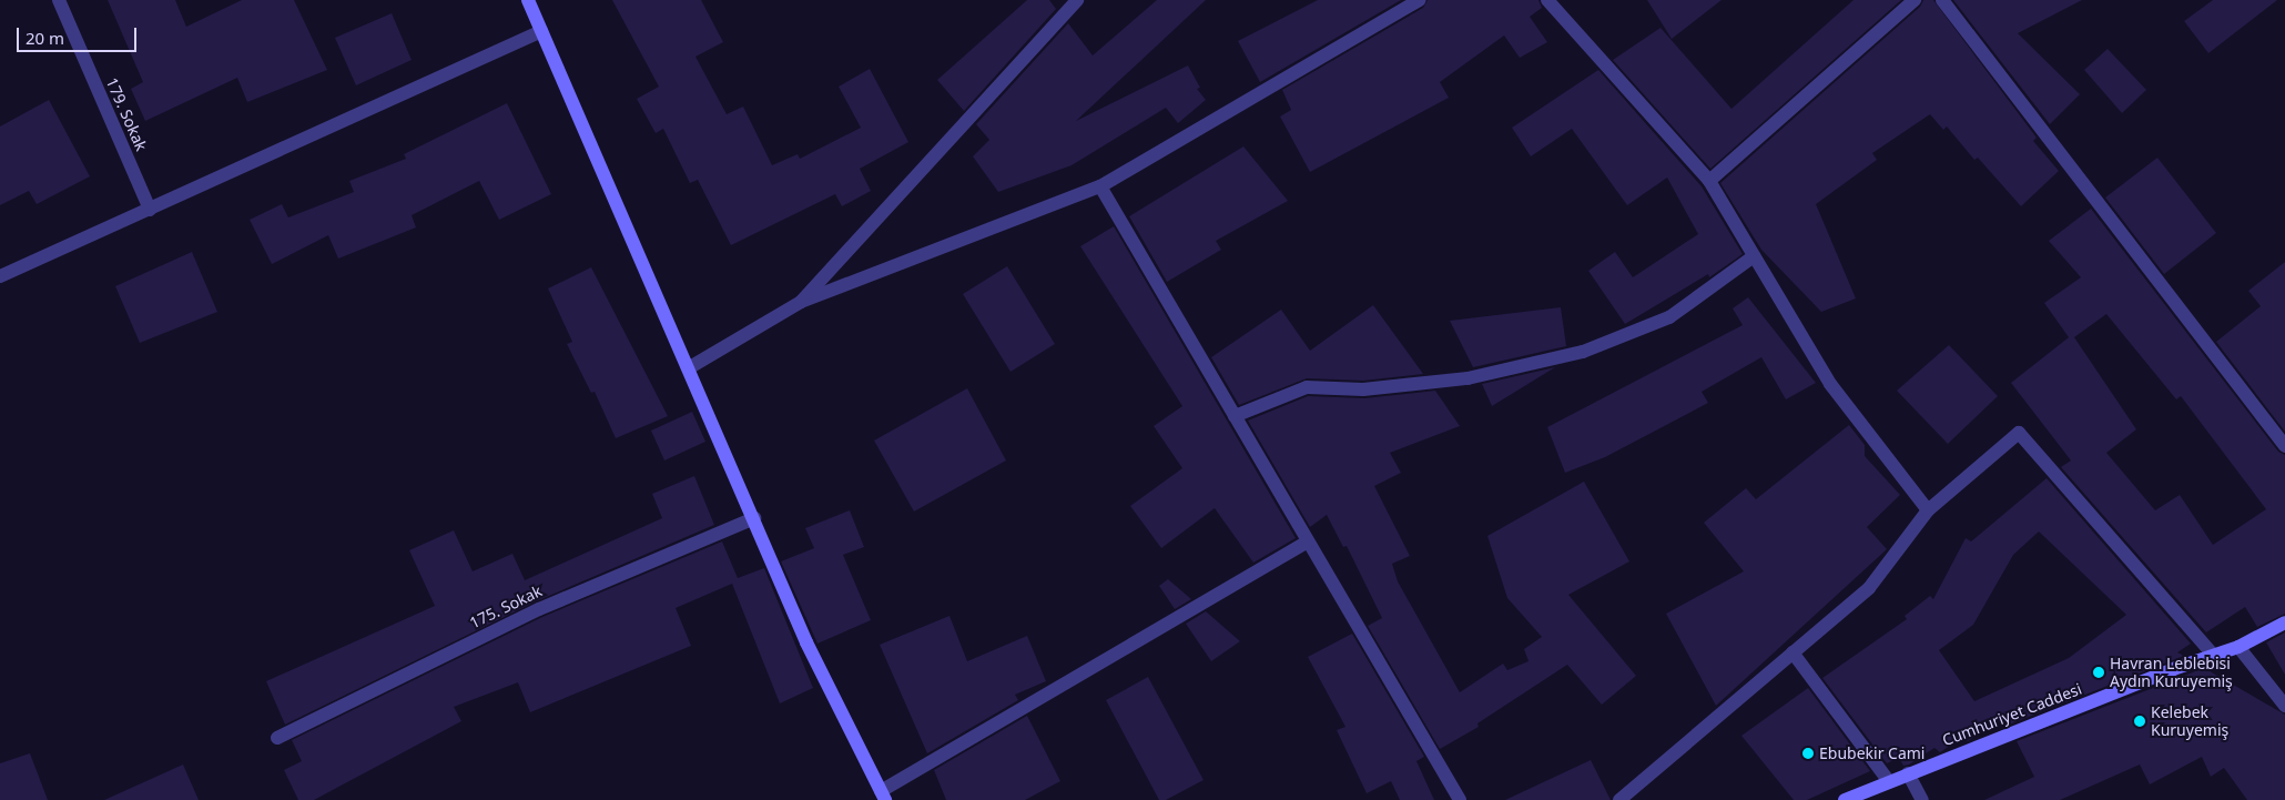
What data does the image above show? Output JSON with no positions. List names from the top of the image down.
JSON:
{
  "streets": {
    "street": ["179. Sokak", "175. Sokak", "Cumhuriyet Caddesi"]
  },
  "places": ["Havran Leblebisi Aydın Kuruyemiş", "Kelebek Kuruyemiş", "Ebubekir Cami"],
  "scale_bar": "20 m"
}
